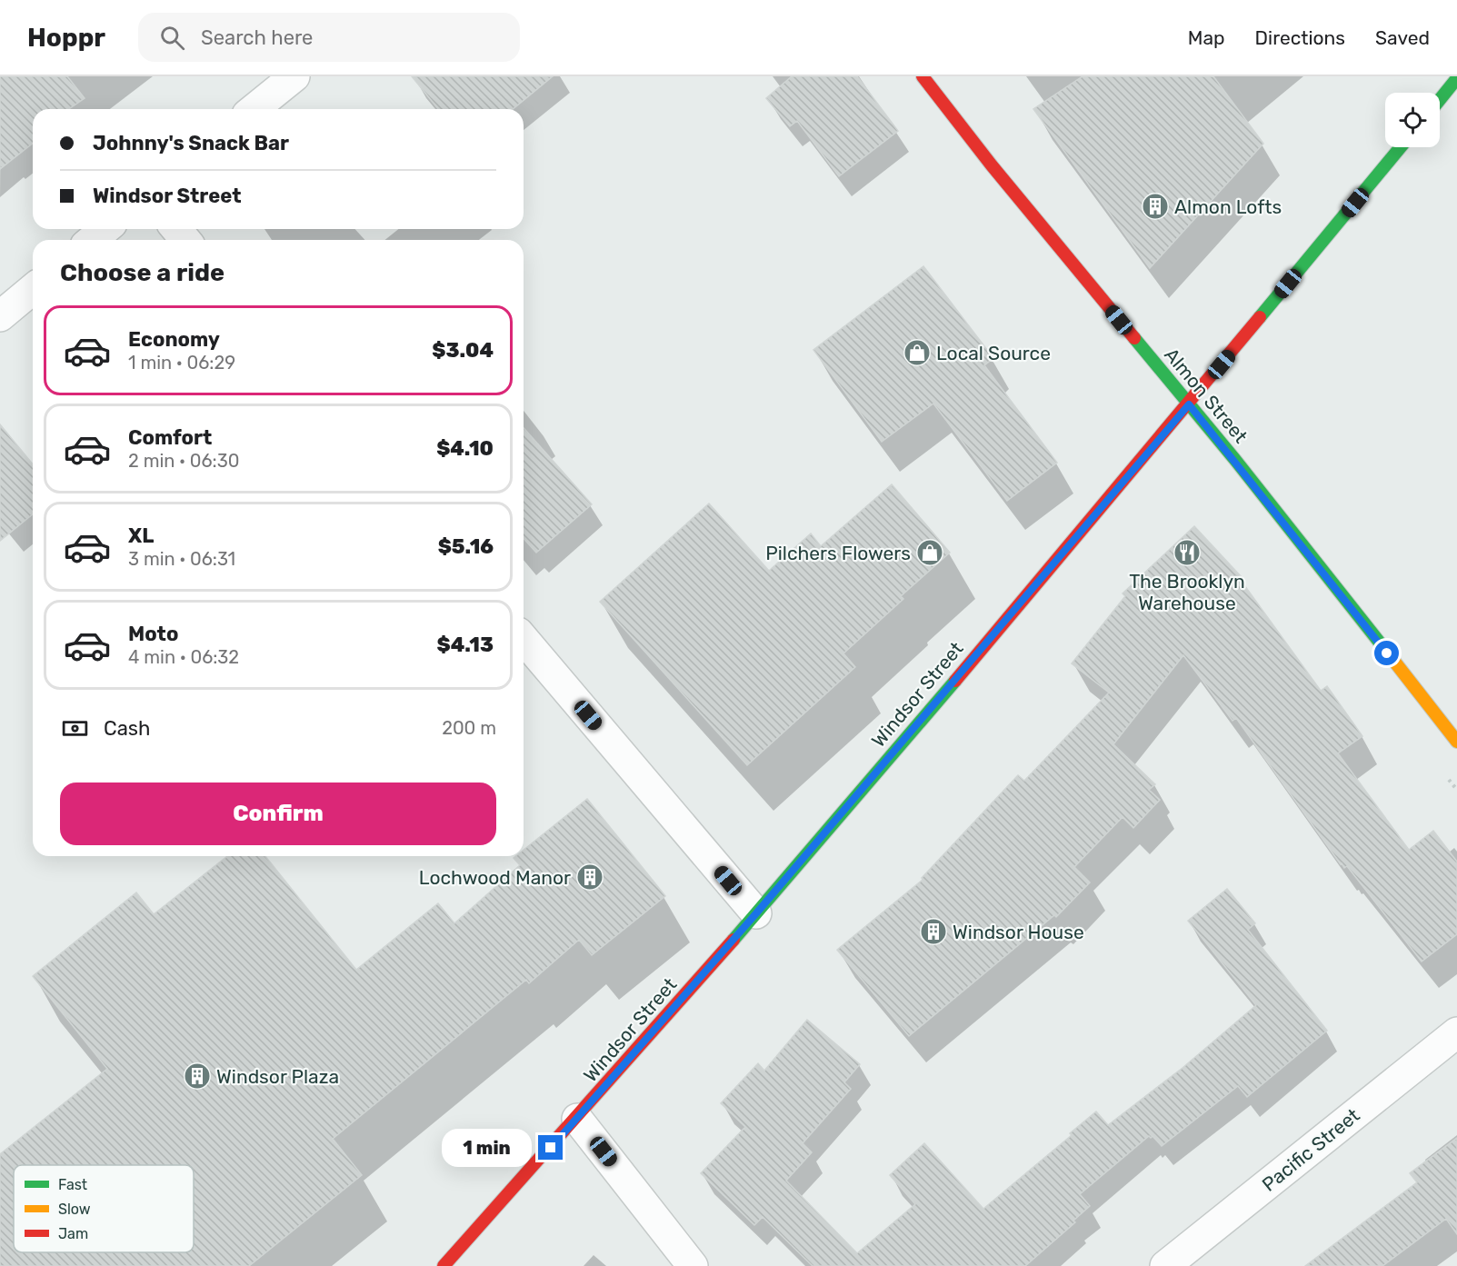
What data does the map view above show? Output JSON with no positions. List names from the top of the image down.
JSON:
{
  "streets": {
    "street": ["Almon Street", "Windsor Street", "Pacific Street"]
  },
  "crossings": [
    ["Almon Street", "Windsor Street"]
  ],
  "places": {
    "building": [
      "Almon Lofts",
      "Lochwood Manor",
      "Windsor House",
      "Windsor Plaza"
    ],
    "shop": ["Local Source", "Pilchers Flowers"],
    "restaurant": ["The Brooklyn Warehouse"]
  },
  "legend": ["Fast", "Slow", "Jam"],
  "page": {
    "header": "Hoppr",
    "search": "Search here",
    "nav": ["Map", "Directions", "Saved"],
    "banner": ["Johnny's Snack Bar", "Windsor Street"],
    "heading": "Choose a ride",
    "list": [
      {
        "name": "Economy",
        "note": "1 min · 06:29",
        "value": "$3.04"
      },
      {
        "name": "Comfort",
        "note": "2 min · 06:30",
        "value": "$4.10"
      },
      {
        "name": "XL",
        "note": "3 min · 06:31",
        "value": "$5.16"
      },
      {
        "name": "Moto",
        "note": "4 min · 06:32",
        "value": "$4.13"
      }
    ],
    "pay": ["Cash", "200 m"],
    "buttons": "Confirm",
    "bubble": "1 min"
  }
}
